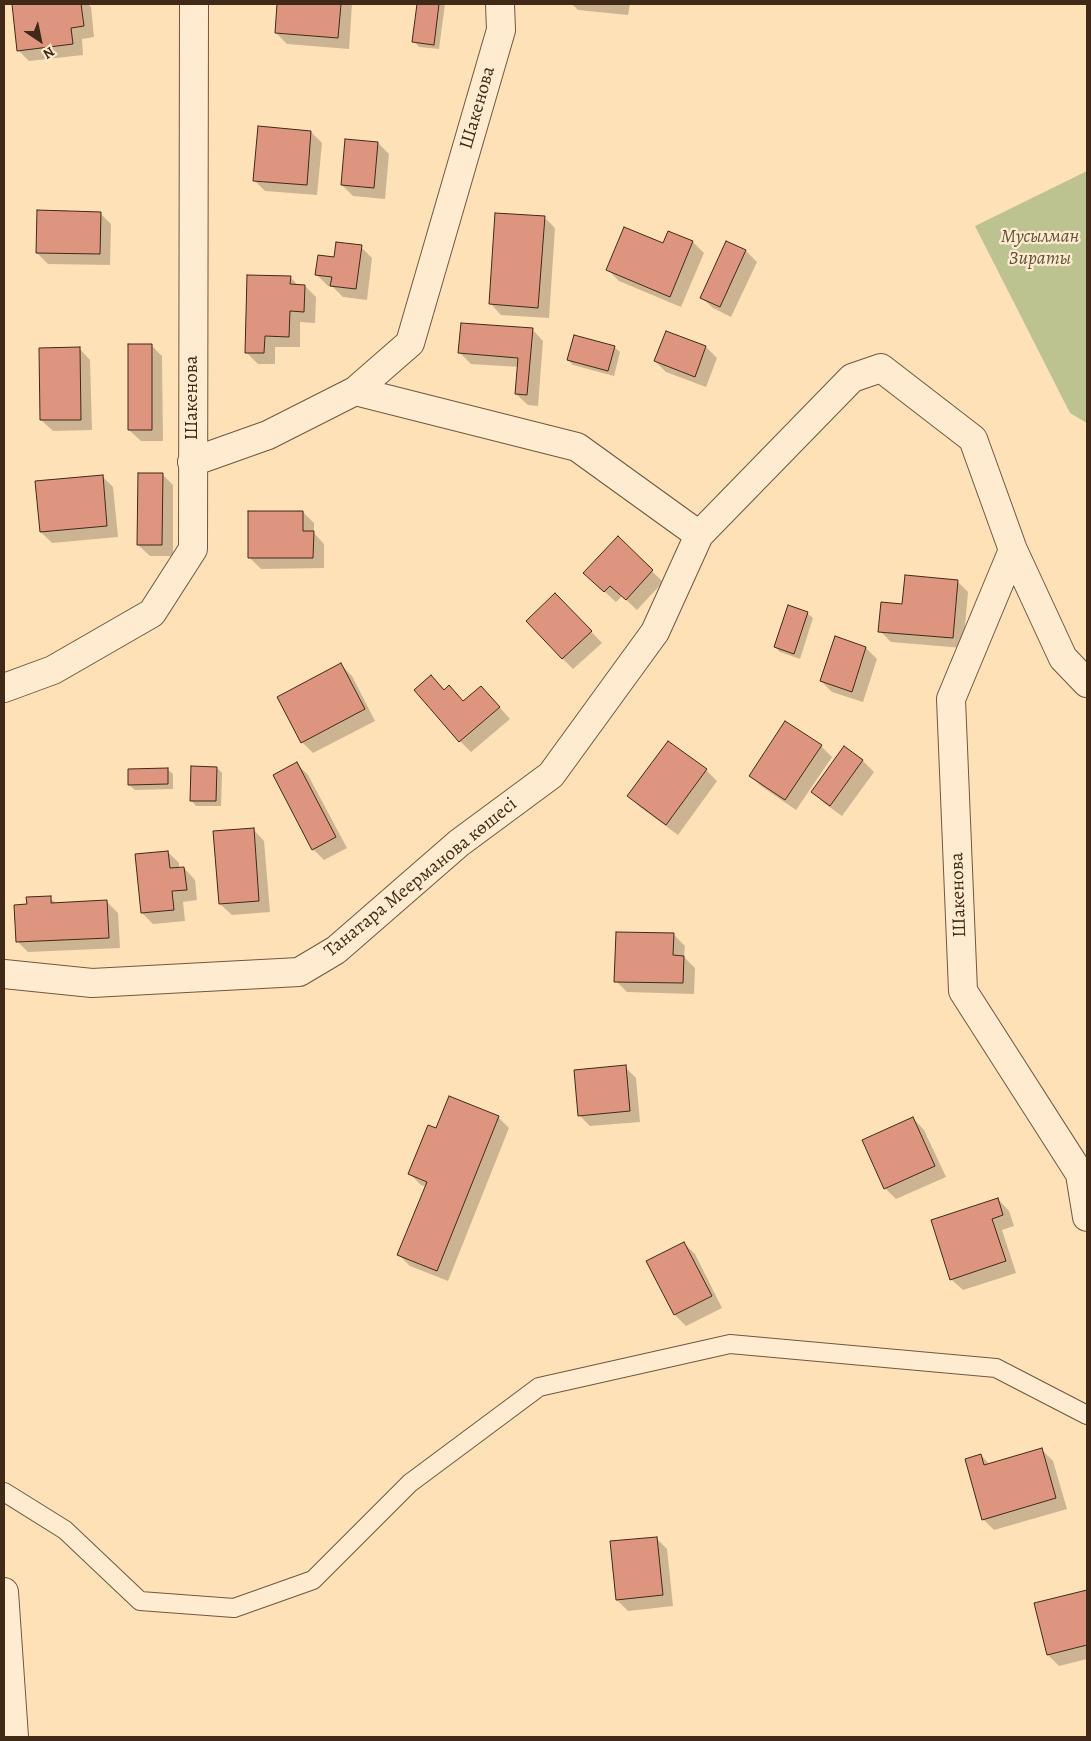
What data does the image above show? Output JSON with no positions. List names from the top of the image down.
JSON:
{
  "streets": {
    "street": ["Шакенова", "Танатара Меерманова көшесі"]
  },
  "crossings": [
    ["Шакенова", "Танатара Меерманова көшесі"]
  ],
  "parks": ["Мусылман Зираты"],
  "north": "bottom right"
}
